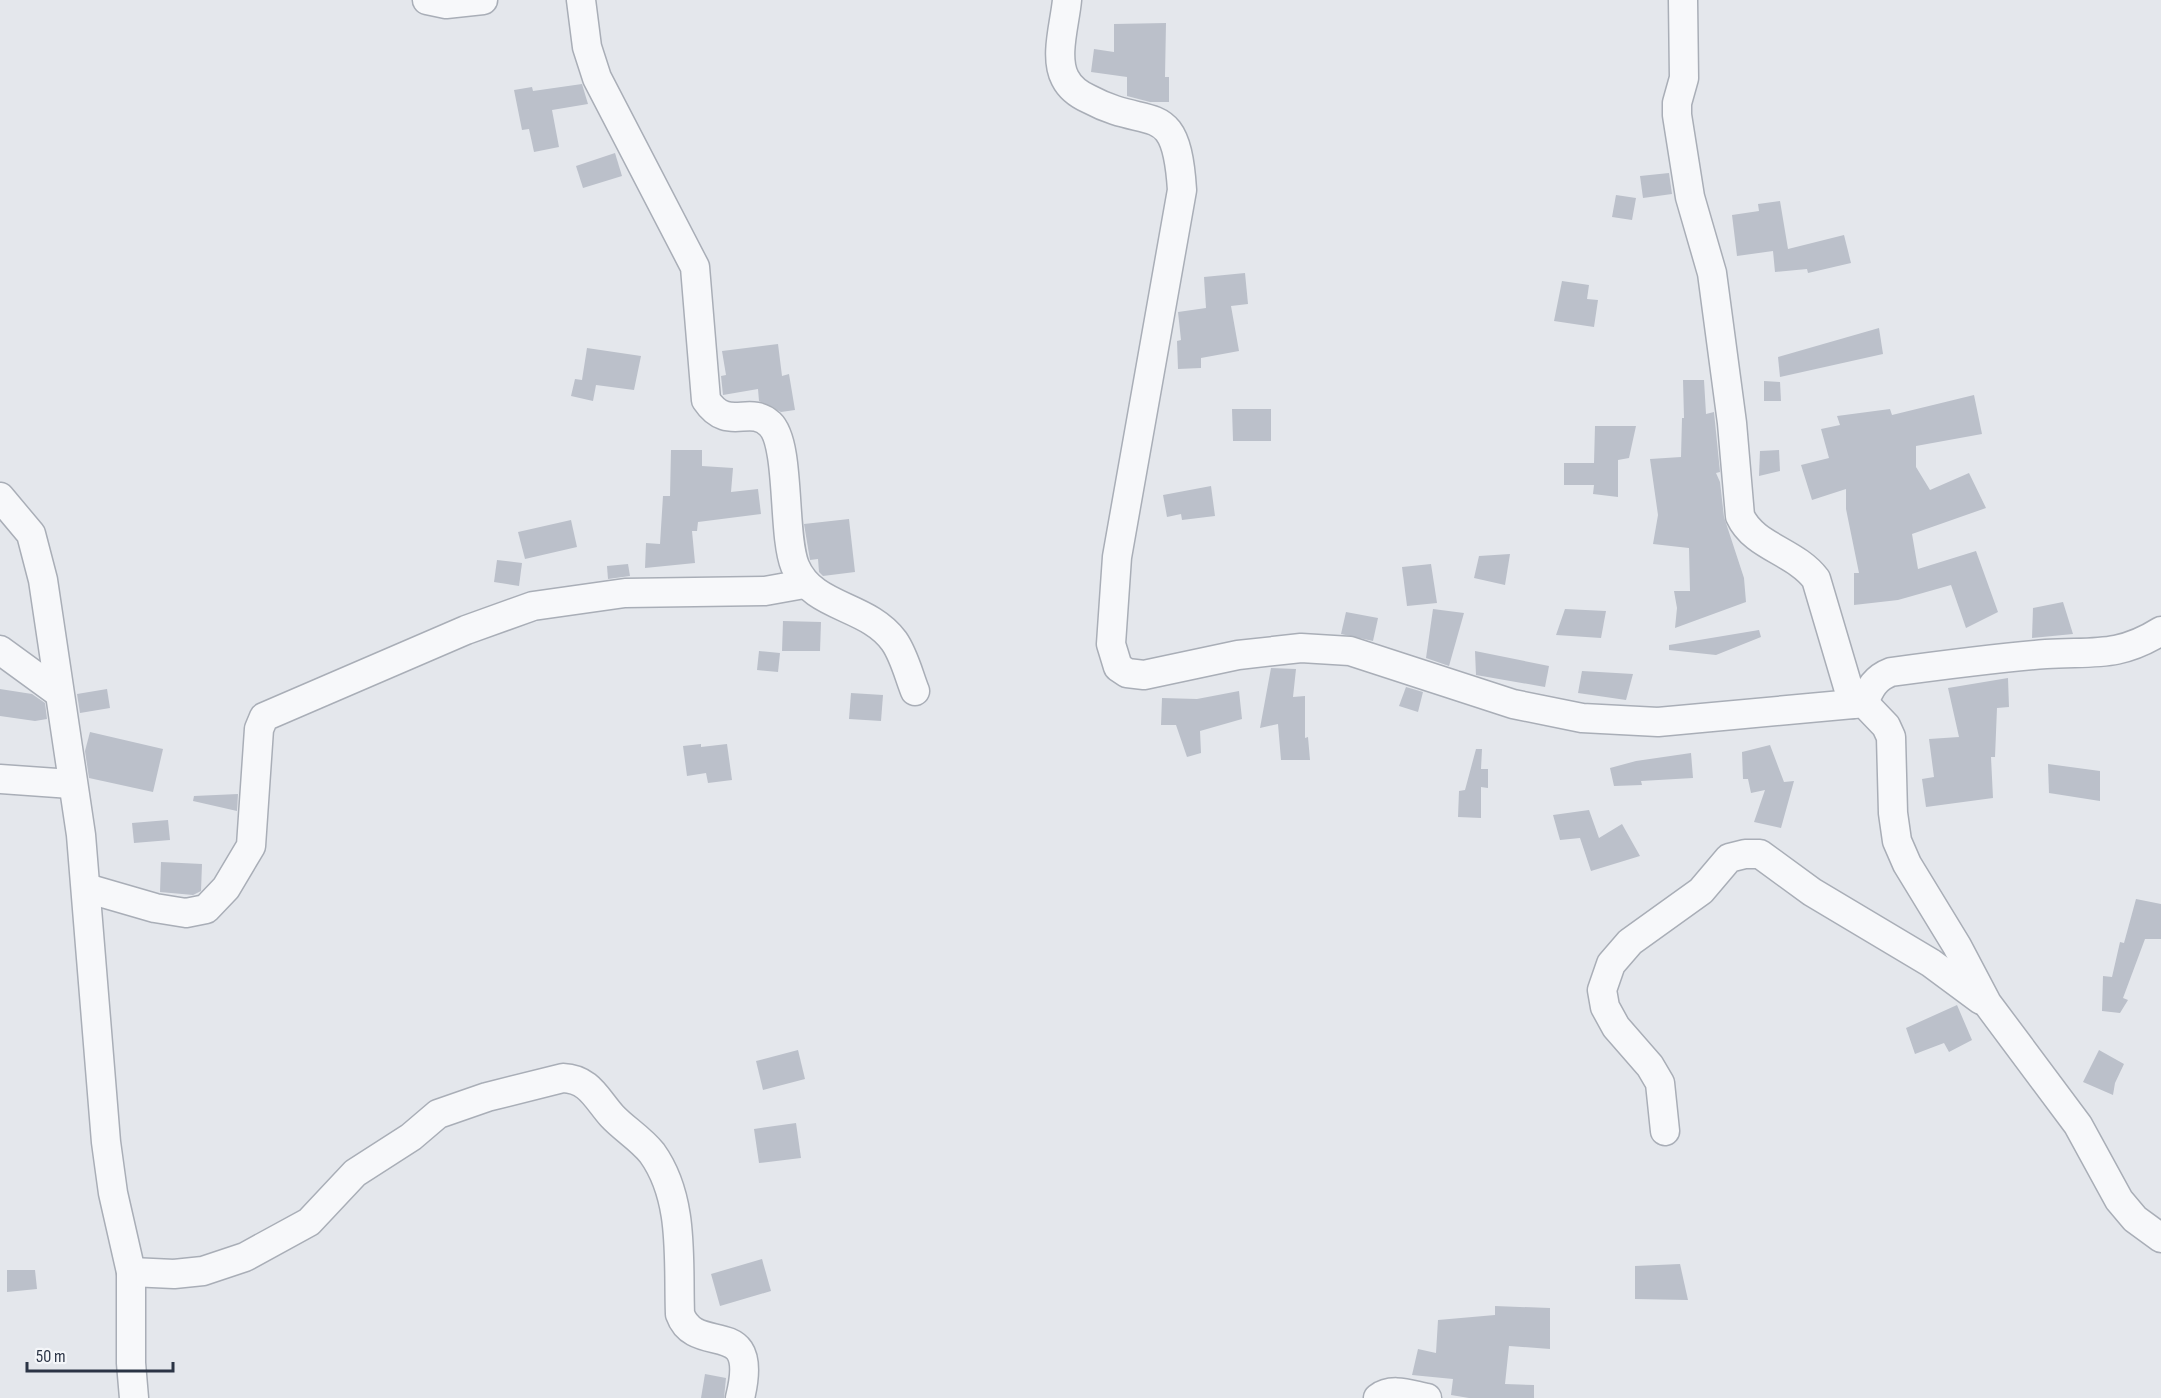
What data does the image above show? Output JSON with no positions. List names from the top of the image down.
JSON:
{
  "scale_bar": "50 m"
}
